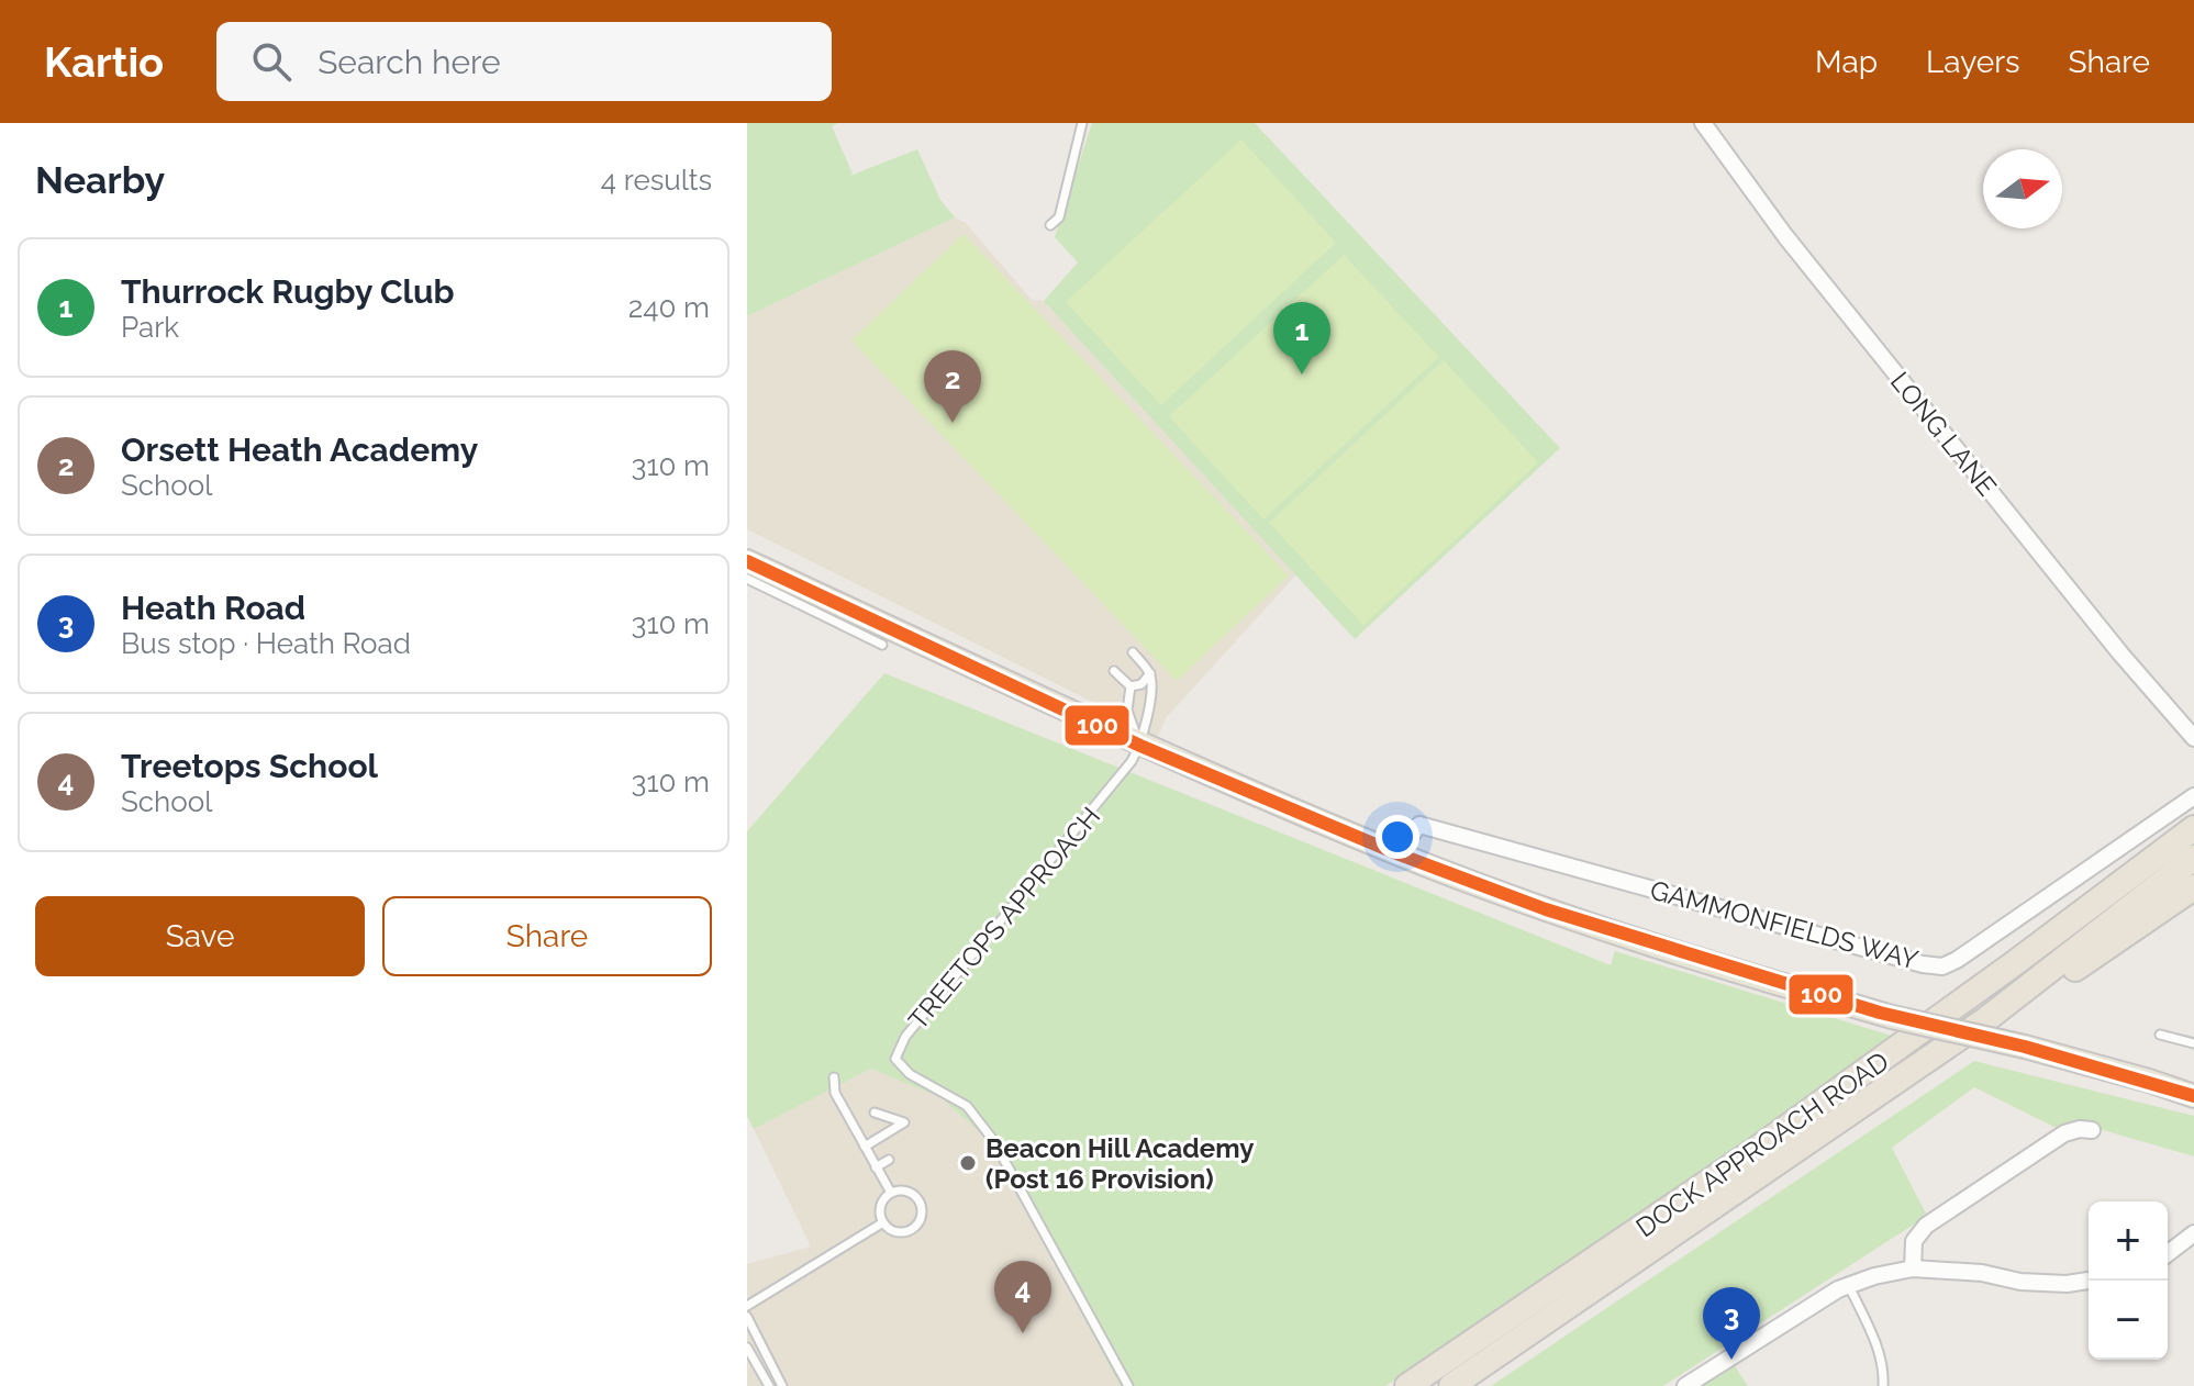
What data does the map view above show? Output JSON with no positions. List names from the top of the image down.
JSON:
{
  "streets": {
    "highway": ["DOCK APPROACH ROAD"],
    "street": ["LONG LANE", "GAMMONFIELDS WAY"],
    "lane": ["TREETOPS APPROACH"]
  },
  "places": ["Beacon Hill Academy (Post 16 Provision)"],
  "lines": ["transit line 100"],
  "north": "right",
  "page": {
    "header": "Kartio",
    "search": "Search here",
    "nav": ["Map", "Layers", "Share"],
    "heading": ["Nearby", "4 results"],
    "list": [
      {
        "mark": "1",
        "name": "Thurrock Rugby Club",
        "note": "Park",
        "value": "240 m"
      },
      {
        "mark": "2",
        "name": "Orsett Heath Academy",
        "note": "School",
        "value": "310 m"
      },
      {
        "mark": "3",
        "name": "Heath Road",
        "note": "Bus stop · Heath Road",
        "value": "310 m"
      },
      {
        "mark": "4",
        "name": "Treetops School",
        "note": "School",
        "value": "310 m"
      }
    ],
    "pins": [
      "1",
      "2",
      "4",
      "3"
    ],
    "buttons": ["Save", "Share"],
    "map_buttons": ["+", "−"]
  }
}
